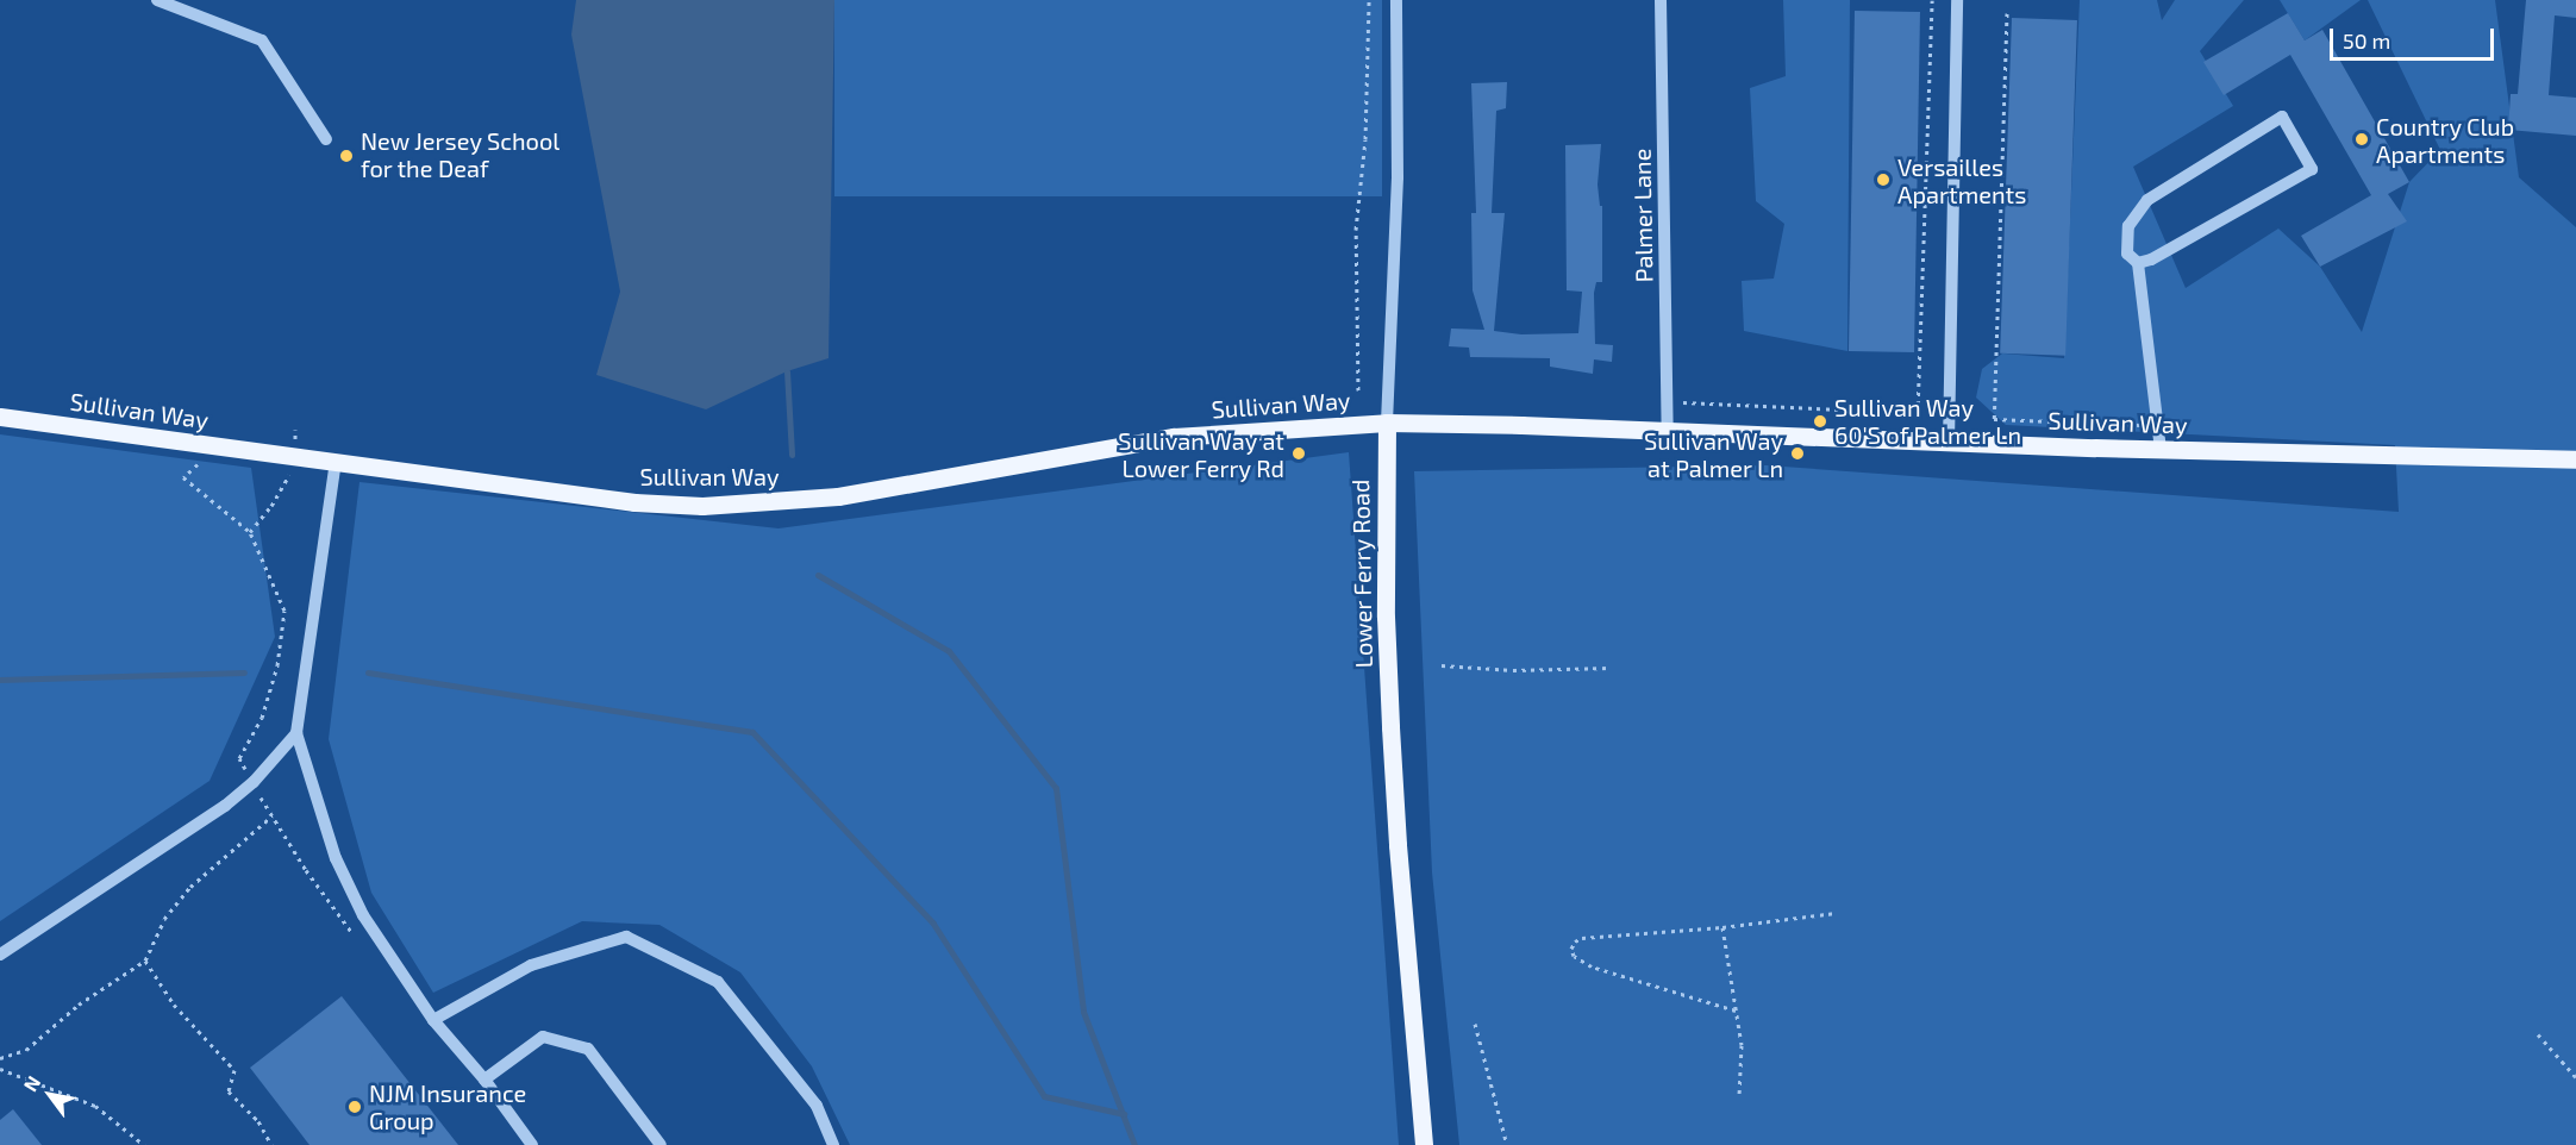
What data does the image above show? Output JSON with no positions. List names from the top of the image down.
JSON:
{
  "streets": {
    "main road": ["Sullivan Way", "Lower Ferry Road"],
    "street": ["Palmer Lane"]
  },
  "crossings": [
    ["Palmer Lane", "Sullivan Way"],
    ["Sullivan Way", "Lower Ferry Road"]
  ],
  "places": [
    "Country Club Apartments",
    "New Jersey School for the Deaf",
    "Versailles Apartments",
    "Sullivan Way 60'S of Palmer Ln",
    "Sullivan Way at Lower Ferry Rd",
    "Sullivan Way at Palmer Ln",
    "NJM Insurance Group"
  ],
  "scale_bar": "50 m",
  "north": "top left"
}
